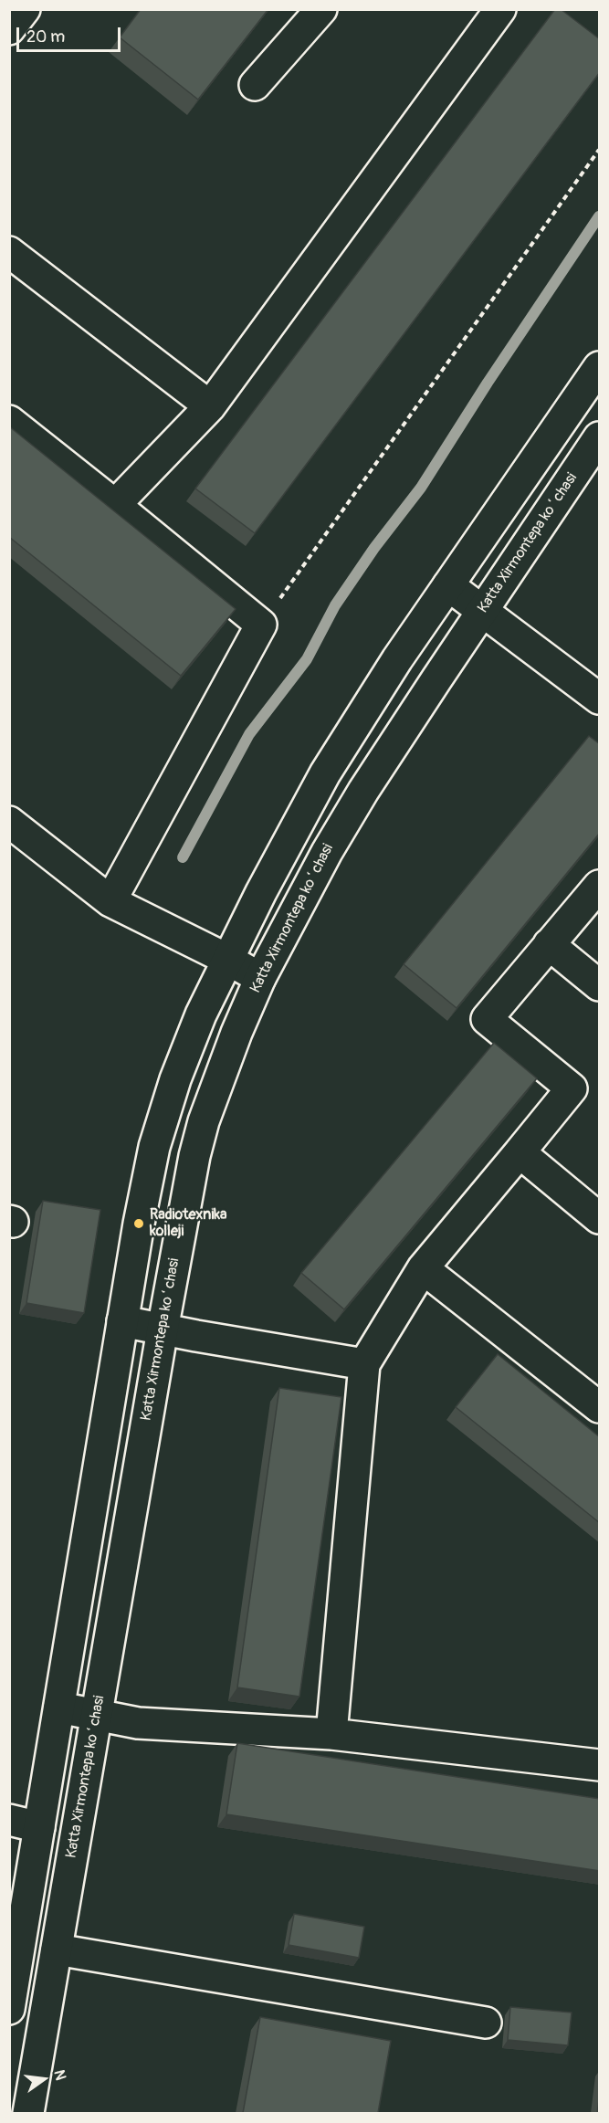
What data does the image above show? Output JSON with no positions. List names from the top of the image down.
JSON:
{
  "streets": {
    "main road": ["Katta Xirmontepa koʻchasi"]
  },
  "places": ["Radiotexnika kolleji"],
  "scale_bar": "20 m",
  "north": "right"
}
